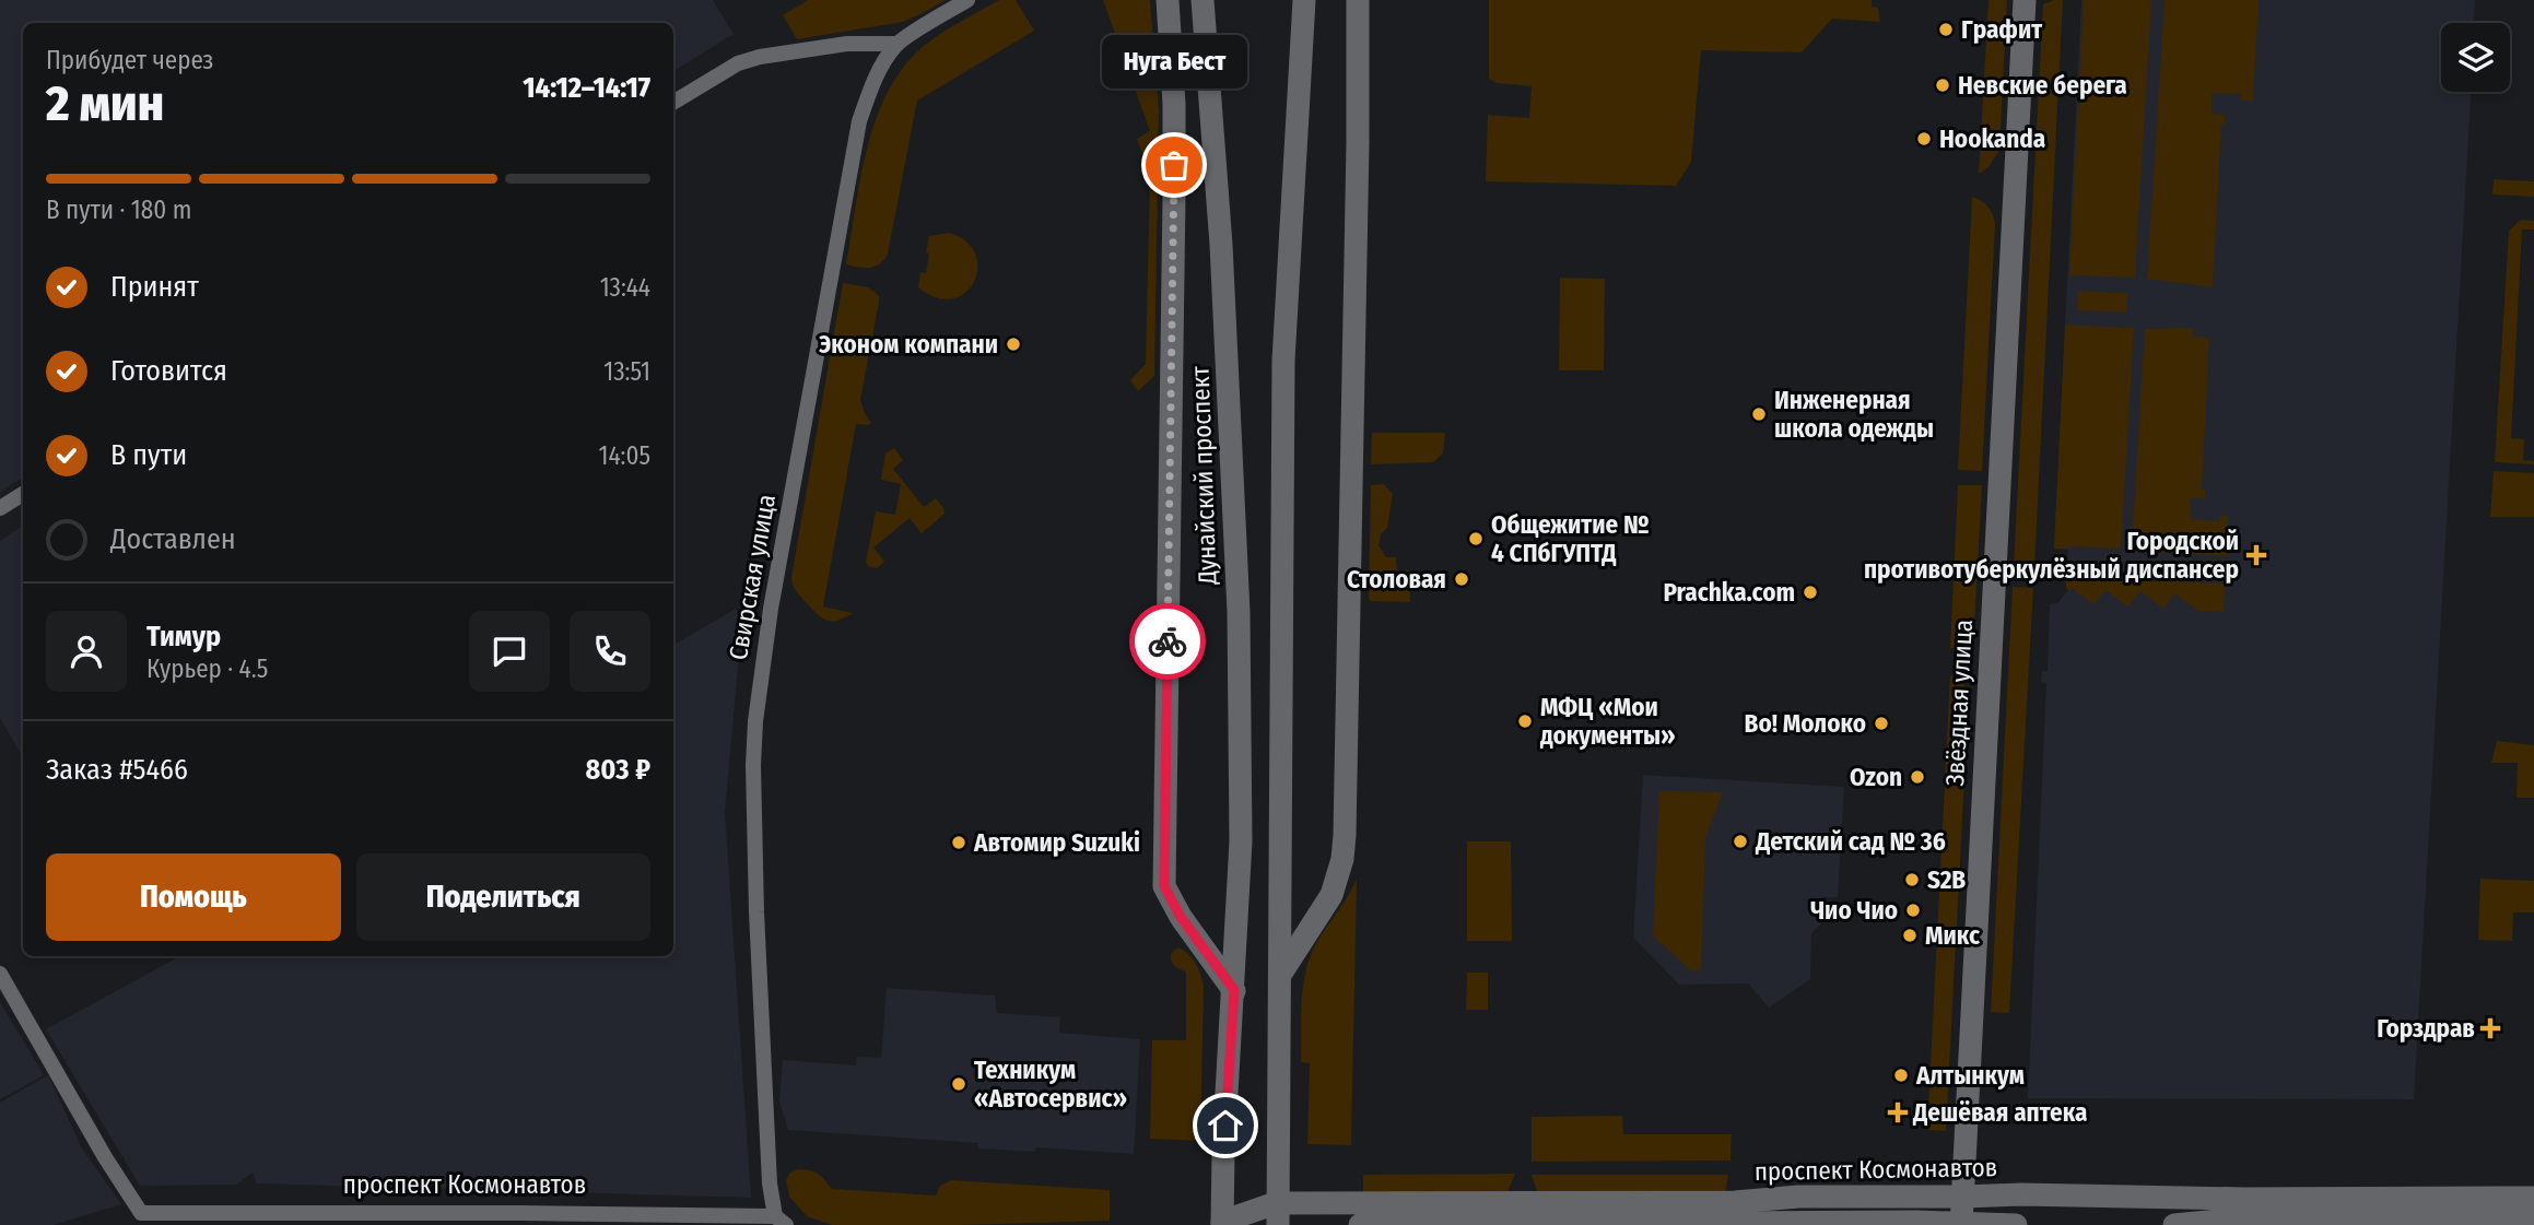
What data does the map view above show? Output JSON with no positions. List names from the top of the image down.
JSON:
{
  "streets": {
    "street": [
      "Дунайский проспект",
      "Свирская улица",
      "Звёздная улица",
      "проспект Космонавтов"
    ]
  },
  "crossings": [
    ["Дунайский проспект", "проспект Космонавтов"],
    ["Свирская улица", "проспект Космонавтов"],
    ["Звёздная улица", "проспект Космонавтов"]
  ],
  "places": {
    "other": [
      "Графит",
      "Невские берега",
      "Hookanda",
      "Нуга Бест",
      "Эконом компани",
      "Инженерная школа одежды",
      "Общежитие № 4 СПбГУПТД",
      "Столовая",
      "Prachka.com",
      "МФЦ «Мои документы»",
      "Во! Молоко",
      "Ozon",
      "Детский сад № 36",
      "Автомир Suzuki",
      "S2B",
      "Чио Чио",
      "Микс",
      "Алтынкум",
      "Техникум «Автосервис»"
    ],
    "health": ["Городской противотуберкулёзный диспансер", "Горздрав", "Дешёвая аптека"]
  },
  "page": {
    "heading": ["2 мин", "Прибудет через", "14:12–14:17"],
    "panel": [
      "Тимур",
      "Курьер · 4.5",
      "Заказ #5466",
      "803 ₽"
    ],
    "bubble": "Нуга Бест",
    "bar": "В пути · 180 m",
    "list": [
      ["Принят", "13:44"],
      ["Готовится", "13:51"],
      ["В пути", "14:05"],
      "Доставлен"
    ],
    "buttons": ["Помощь", "Поделиться"]
  }
}
